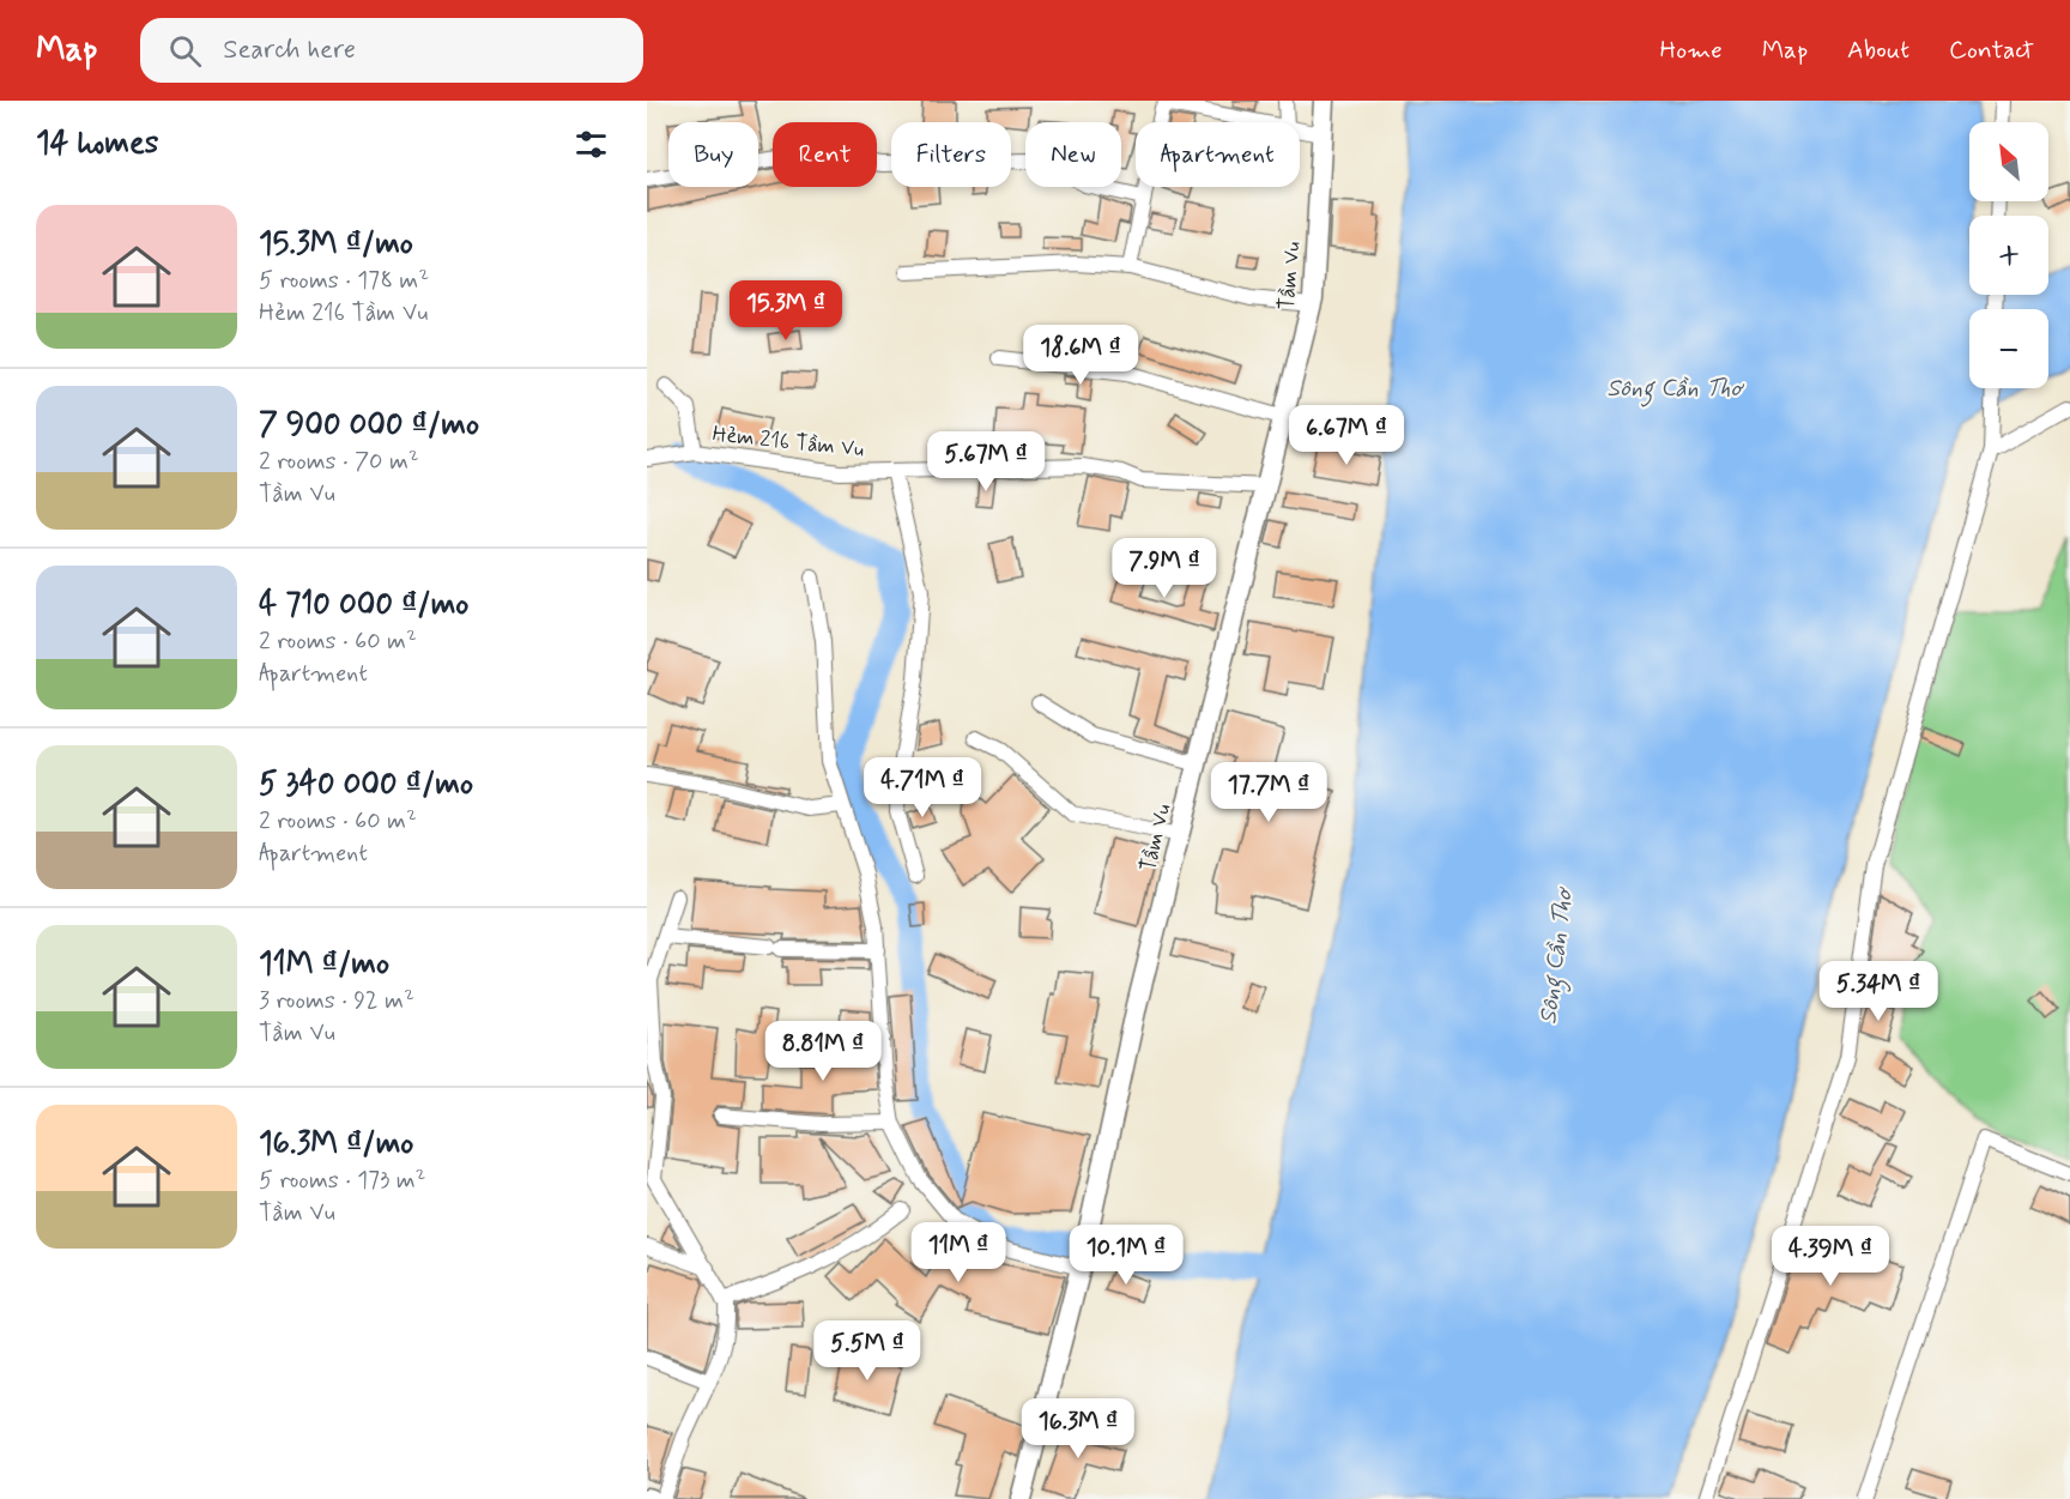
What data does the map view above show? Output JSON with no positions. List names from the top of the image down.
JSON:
{
  "streets": {
    "street": ["Tầm Vu", "Hẻm 216 Tầm Vu"]
  },
  "crossings": [
    ["Tầm Vu", "Hẻm 216 Tầm Vu"]
  ],
  "water": ["Sông Cần Thơ"],
  "north": "top left",
  "page": {
    "header": "Map",
    "search": "Search here",
    "nav": [
      "Home",
      "Map",
      "About",
      "Contact"
    ],
    "heading": "14 homes",
    "map_buttons": ["+", "−"],
    "chip": [
      "Buy",
      "Rent",
      "Filters",
      "New",
      "Apartment"
    ],
    "list": [
      {
        "name": "15.3M ₫/mo",
        "note": "5 rooms · 178 m² · Hẻm 216 Tầm Vu"
      },
      {
        "name": "7 900 000 ₫/mo",
        "note": "2 rooms · 70 m² · Tầm Vu"
      },
      {
        "name": "4 710 000 ₫/mo",
        "note": "2 rooms · 60 m² · Apartment"
      },
      {
        "name": "5 340 000 ₫/mo",
        "note": "2 rooms · 60 m² · Apartment"
      },
      {
        "name": "11M ₫/mo",
        "note": "3 rooms · 92 m² · Tầm Vu"
      },
      {
        "name": "16.3M ₫/mo",
        "note": "5 rooms · 173 m² · Tầm Vu"
      }
    ],
    "price": [
      "15.3M ₫",
      "18.6M ₫",
      "6.67M ₫",
      "5.67M ₫",
      "7.9M ₫",
      "4.71M ₫",
      "17.7M ₫",
      "5.34M ₫",
      "8.81M ₫",
      "11M ₫",
      "10.1M ₫",
      "4.39M ₫",
      "5.5M ₫",
      "16.3M ₫"
    ]
  }
}
